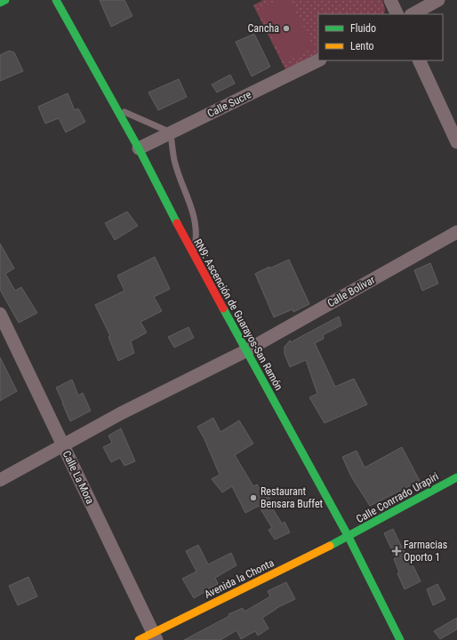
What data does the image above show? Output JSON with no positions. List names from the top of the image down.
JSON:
{
  "streets": {
    "main road": ["RN9: Ascención de Guarayos-San Ramón", "Calle Conrrado Urapiri", "Avenida la Chonta"],
    "street": ["Calle Sucre", "Calle Bolivar", "Calle La Mora"]
  },
  "crossings": [
    ["Calle Sucre", "RN9: Ascención de Guarayos-San Ramón"],
    ["Calle Bolivar", "RN9: Ascención de Guarayos-San Ramón"],
    ["Calle Bolivar", "Calle La Mora"],
    ["RN9: Ascención de Guarayos-San Ramón", "Calle Conrrado Urapiri"],
    ["RN9: Ascención de Guarayos-San Ramón", "Avenida la Chonta"],
    ["Calle La Mora", "Avenida la Chonta"],
    ["Calle Conrrado Urapiri", "Avenida la Chonta"]
  ],
  "places": {
    "other": ["Cancha", "Restaurant Bensara Buffet"],
    "health": ["Farmacias Oporto 1"]
  },
  "legend": ["Fluido", "Lento"]
}
